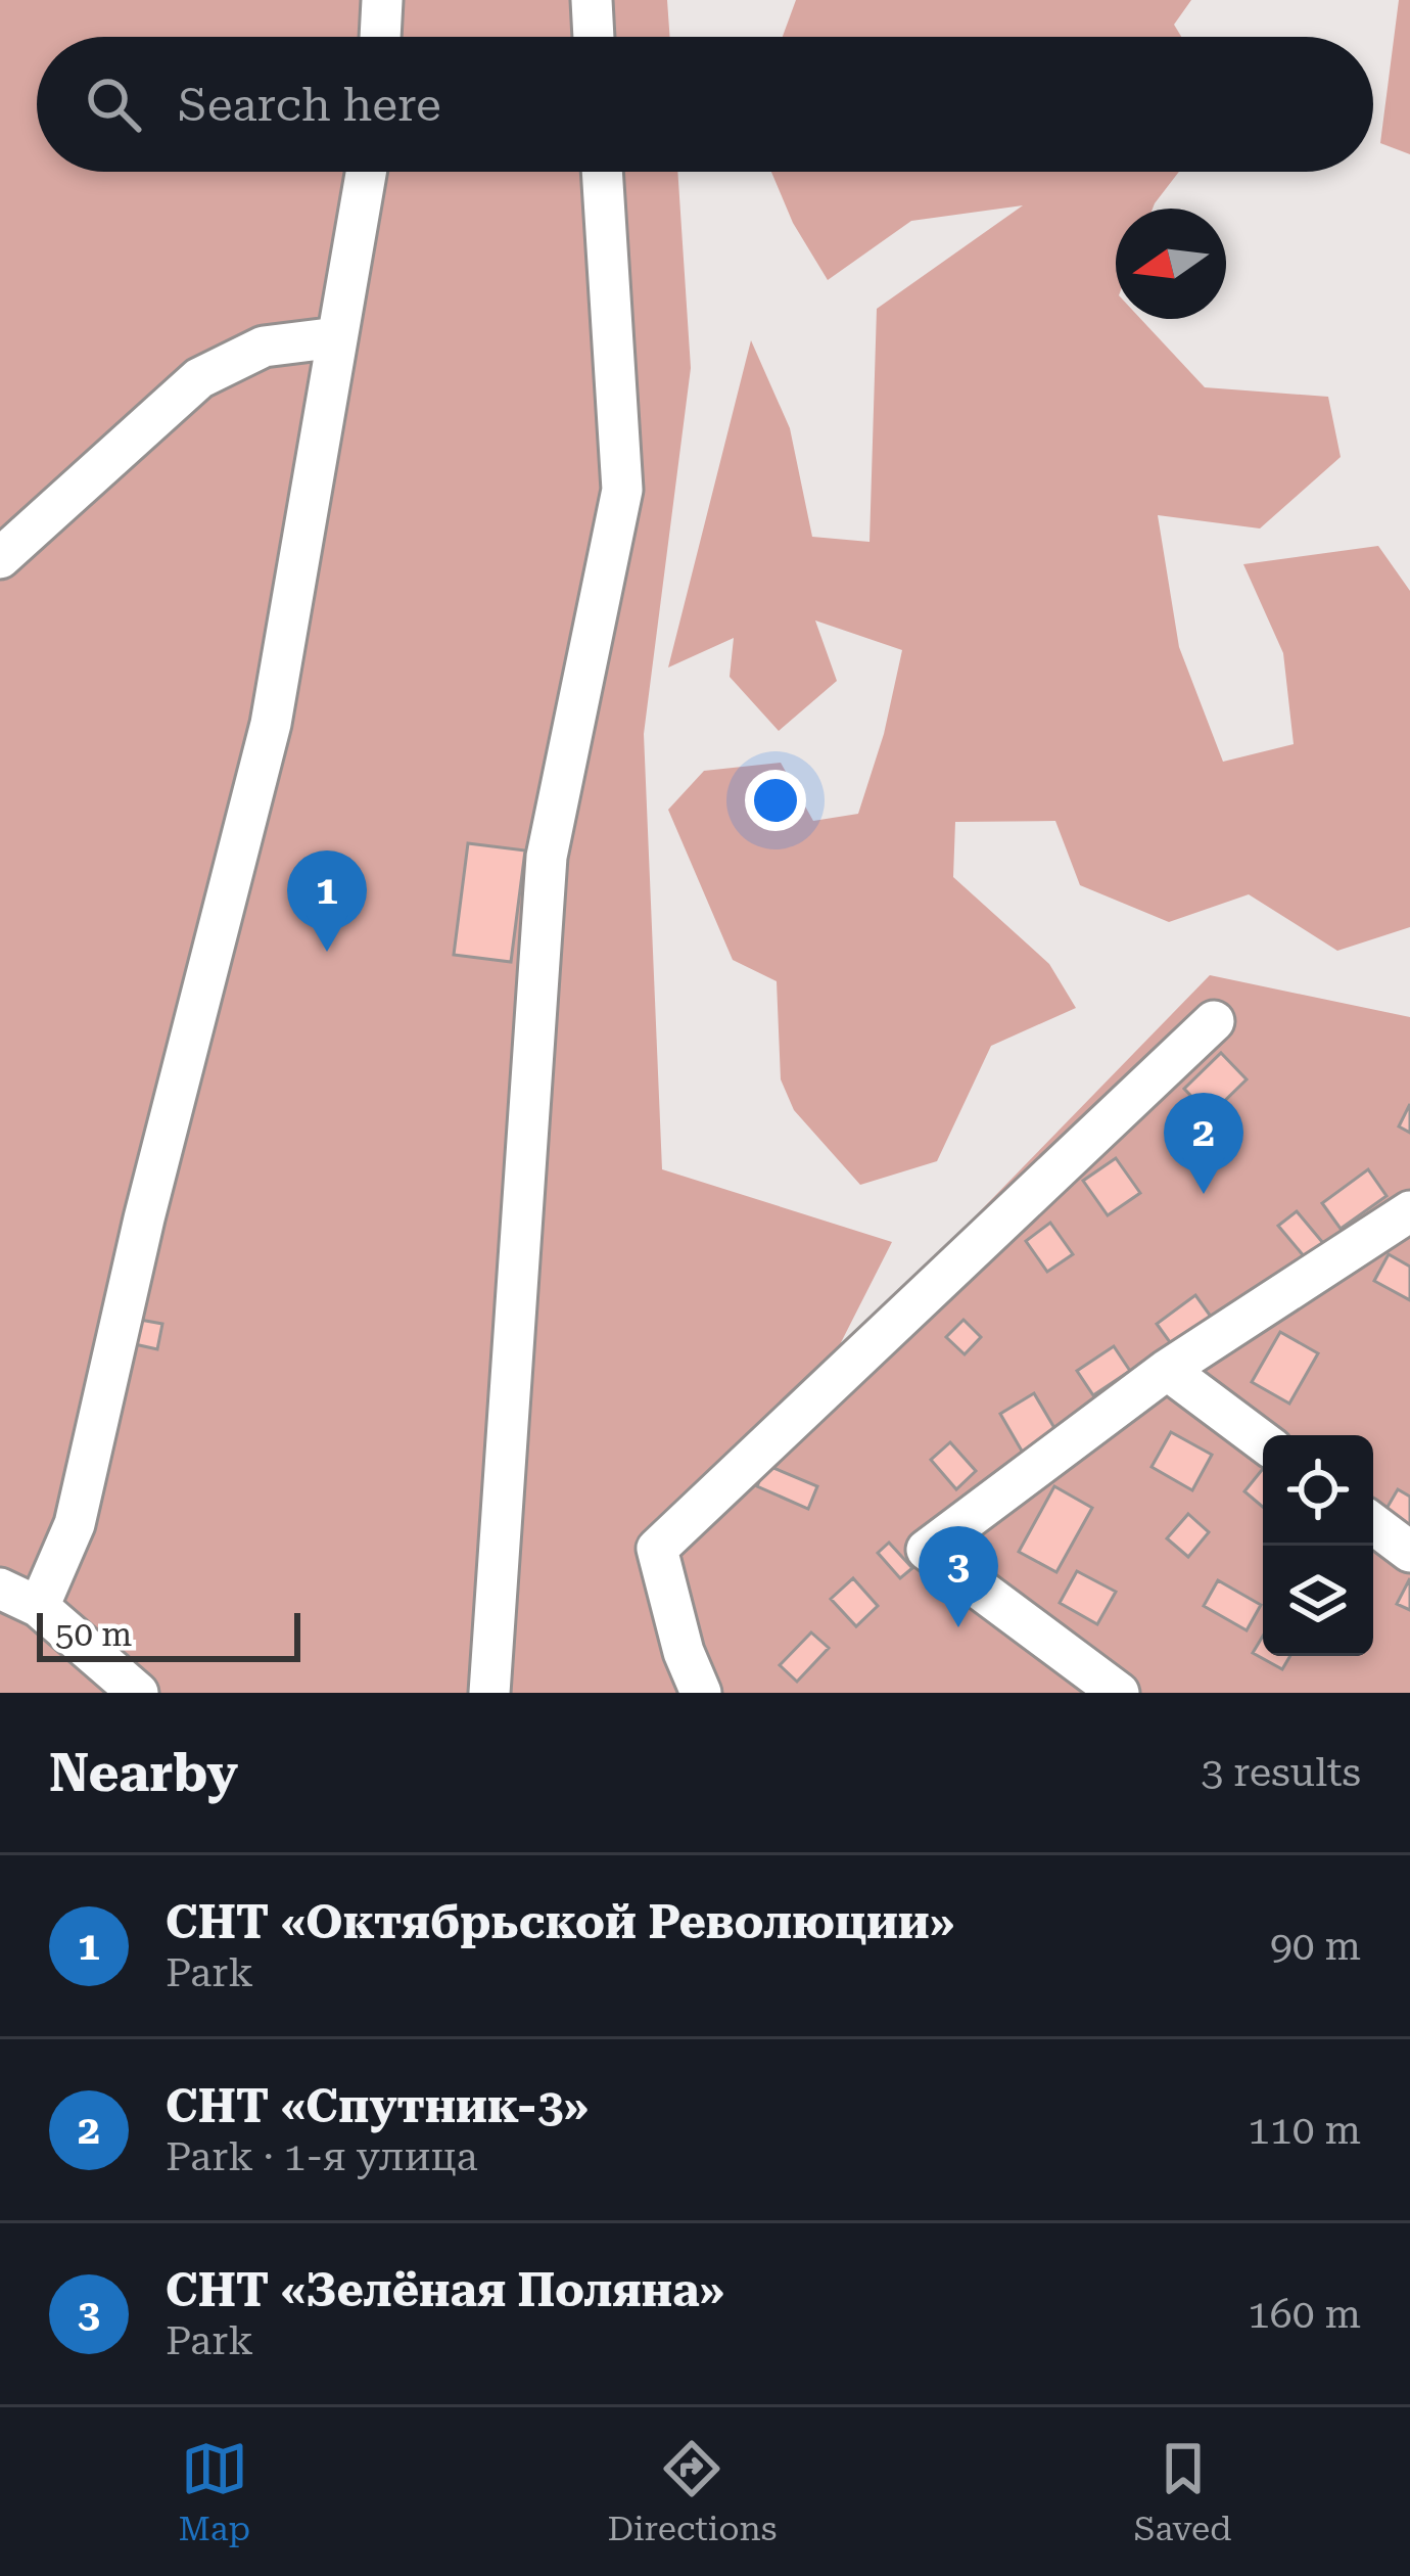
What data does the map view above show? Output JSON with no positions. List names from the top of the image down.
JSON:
{
  "scale_bar": "50 m",
  "north": "left",
  "page": {
    "search": "Search here",
    "pins": ["1", "2", "3"],
    "scale": "50 m",
    "heading": ["Nearby", "3 results"],
    "list": [
      {
        "mark": "1",
        "name": "СНТ «Октябрьской Революции»",
        "note": "Park",
        "value": "90 m"
      },
      {
        "mark": "2",
        "name": "СНТ «Спутник-3»",
        "note": "Park · 1-я улица",
        "value": "110 m"
      },
      {
        "mark": "3",
        "name": "СНТ «Зелёная Поляна»",
        "note": "Park",
        "value": "160 m"
      }
    ],
    "nav": ["Map", "Directions", "Saved"]
  }
}
